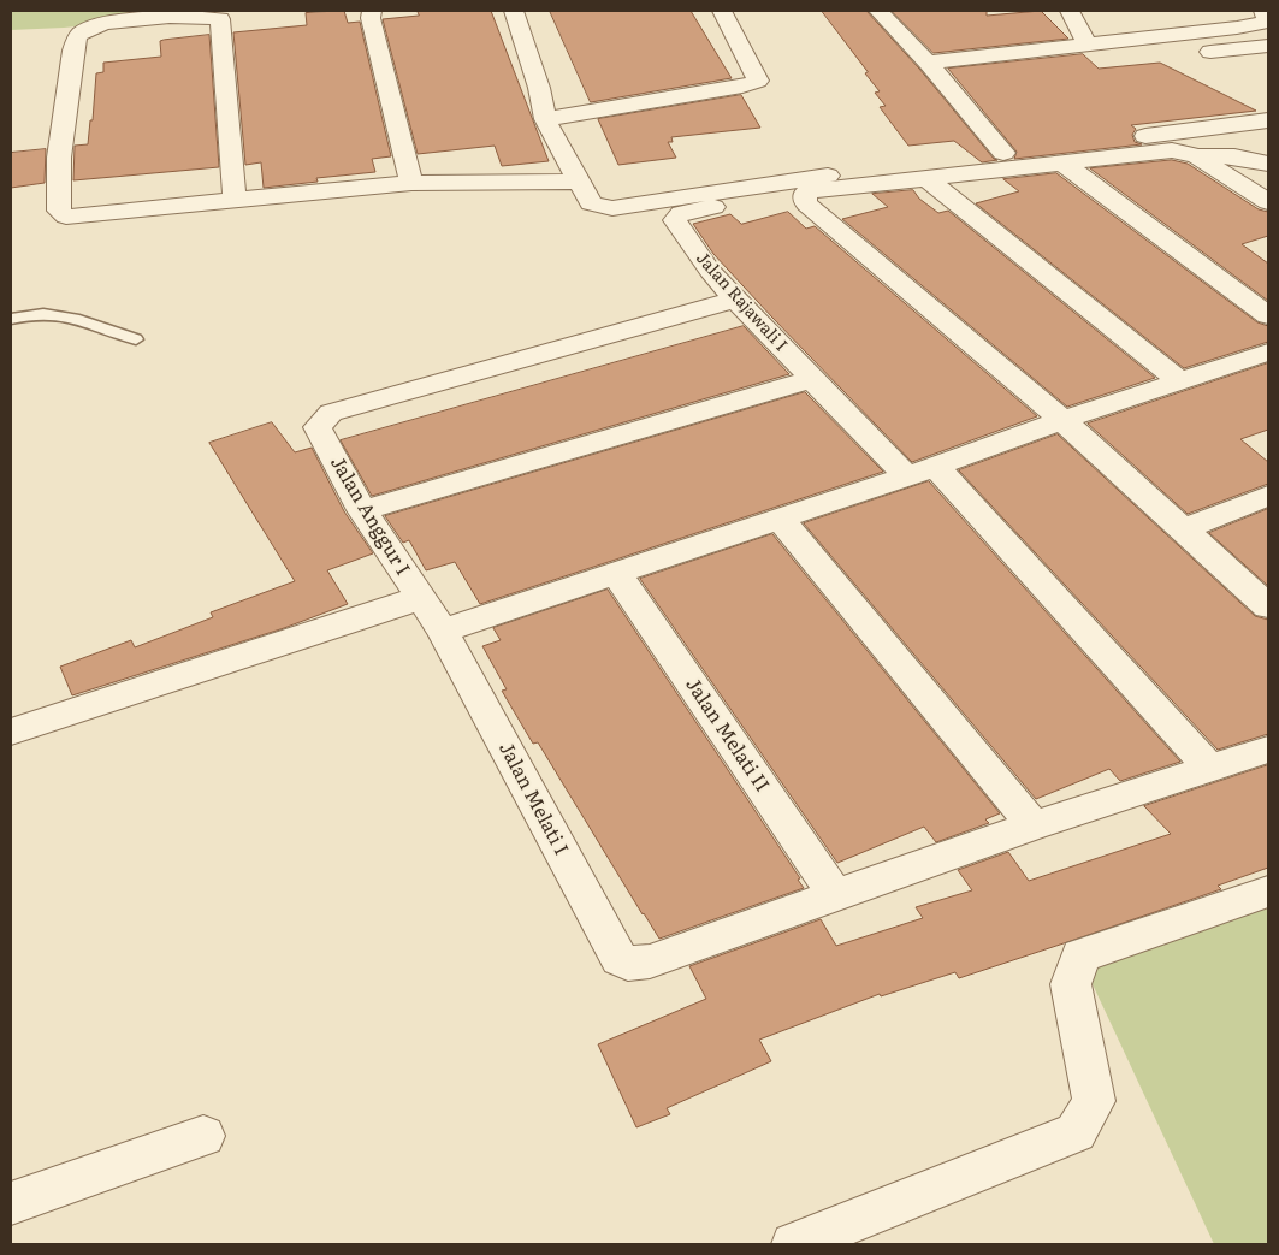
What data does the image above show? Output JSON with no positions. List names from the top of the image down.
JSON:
{
  "streets": {
    "street": [
      "Jalan Rajawali I",
      "Jalan Anggur I",
      "Jalan Melati II",
      "Jalan Melati I"
    ]
  },
  "crossings": [
    ["Jalan Rajawali I", "Jalan Anggur I"],
    ["Jalan Anggur I", "Jalan Melati I"],
    ["Jalan Melati II", "Jalan Melati I"]
  ]
}
